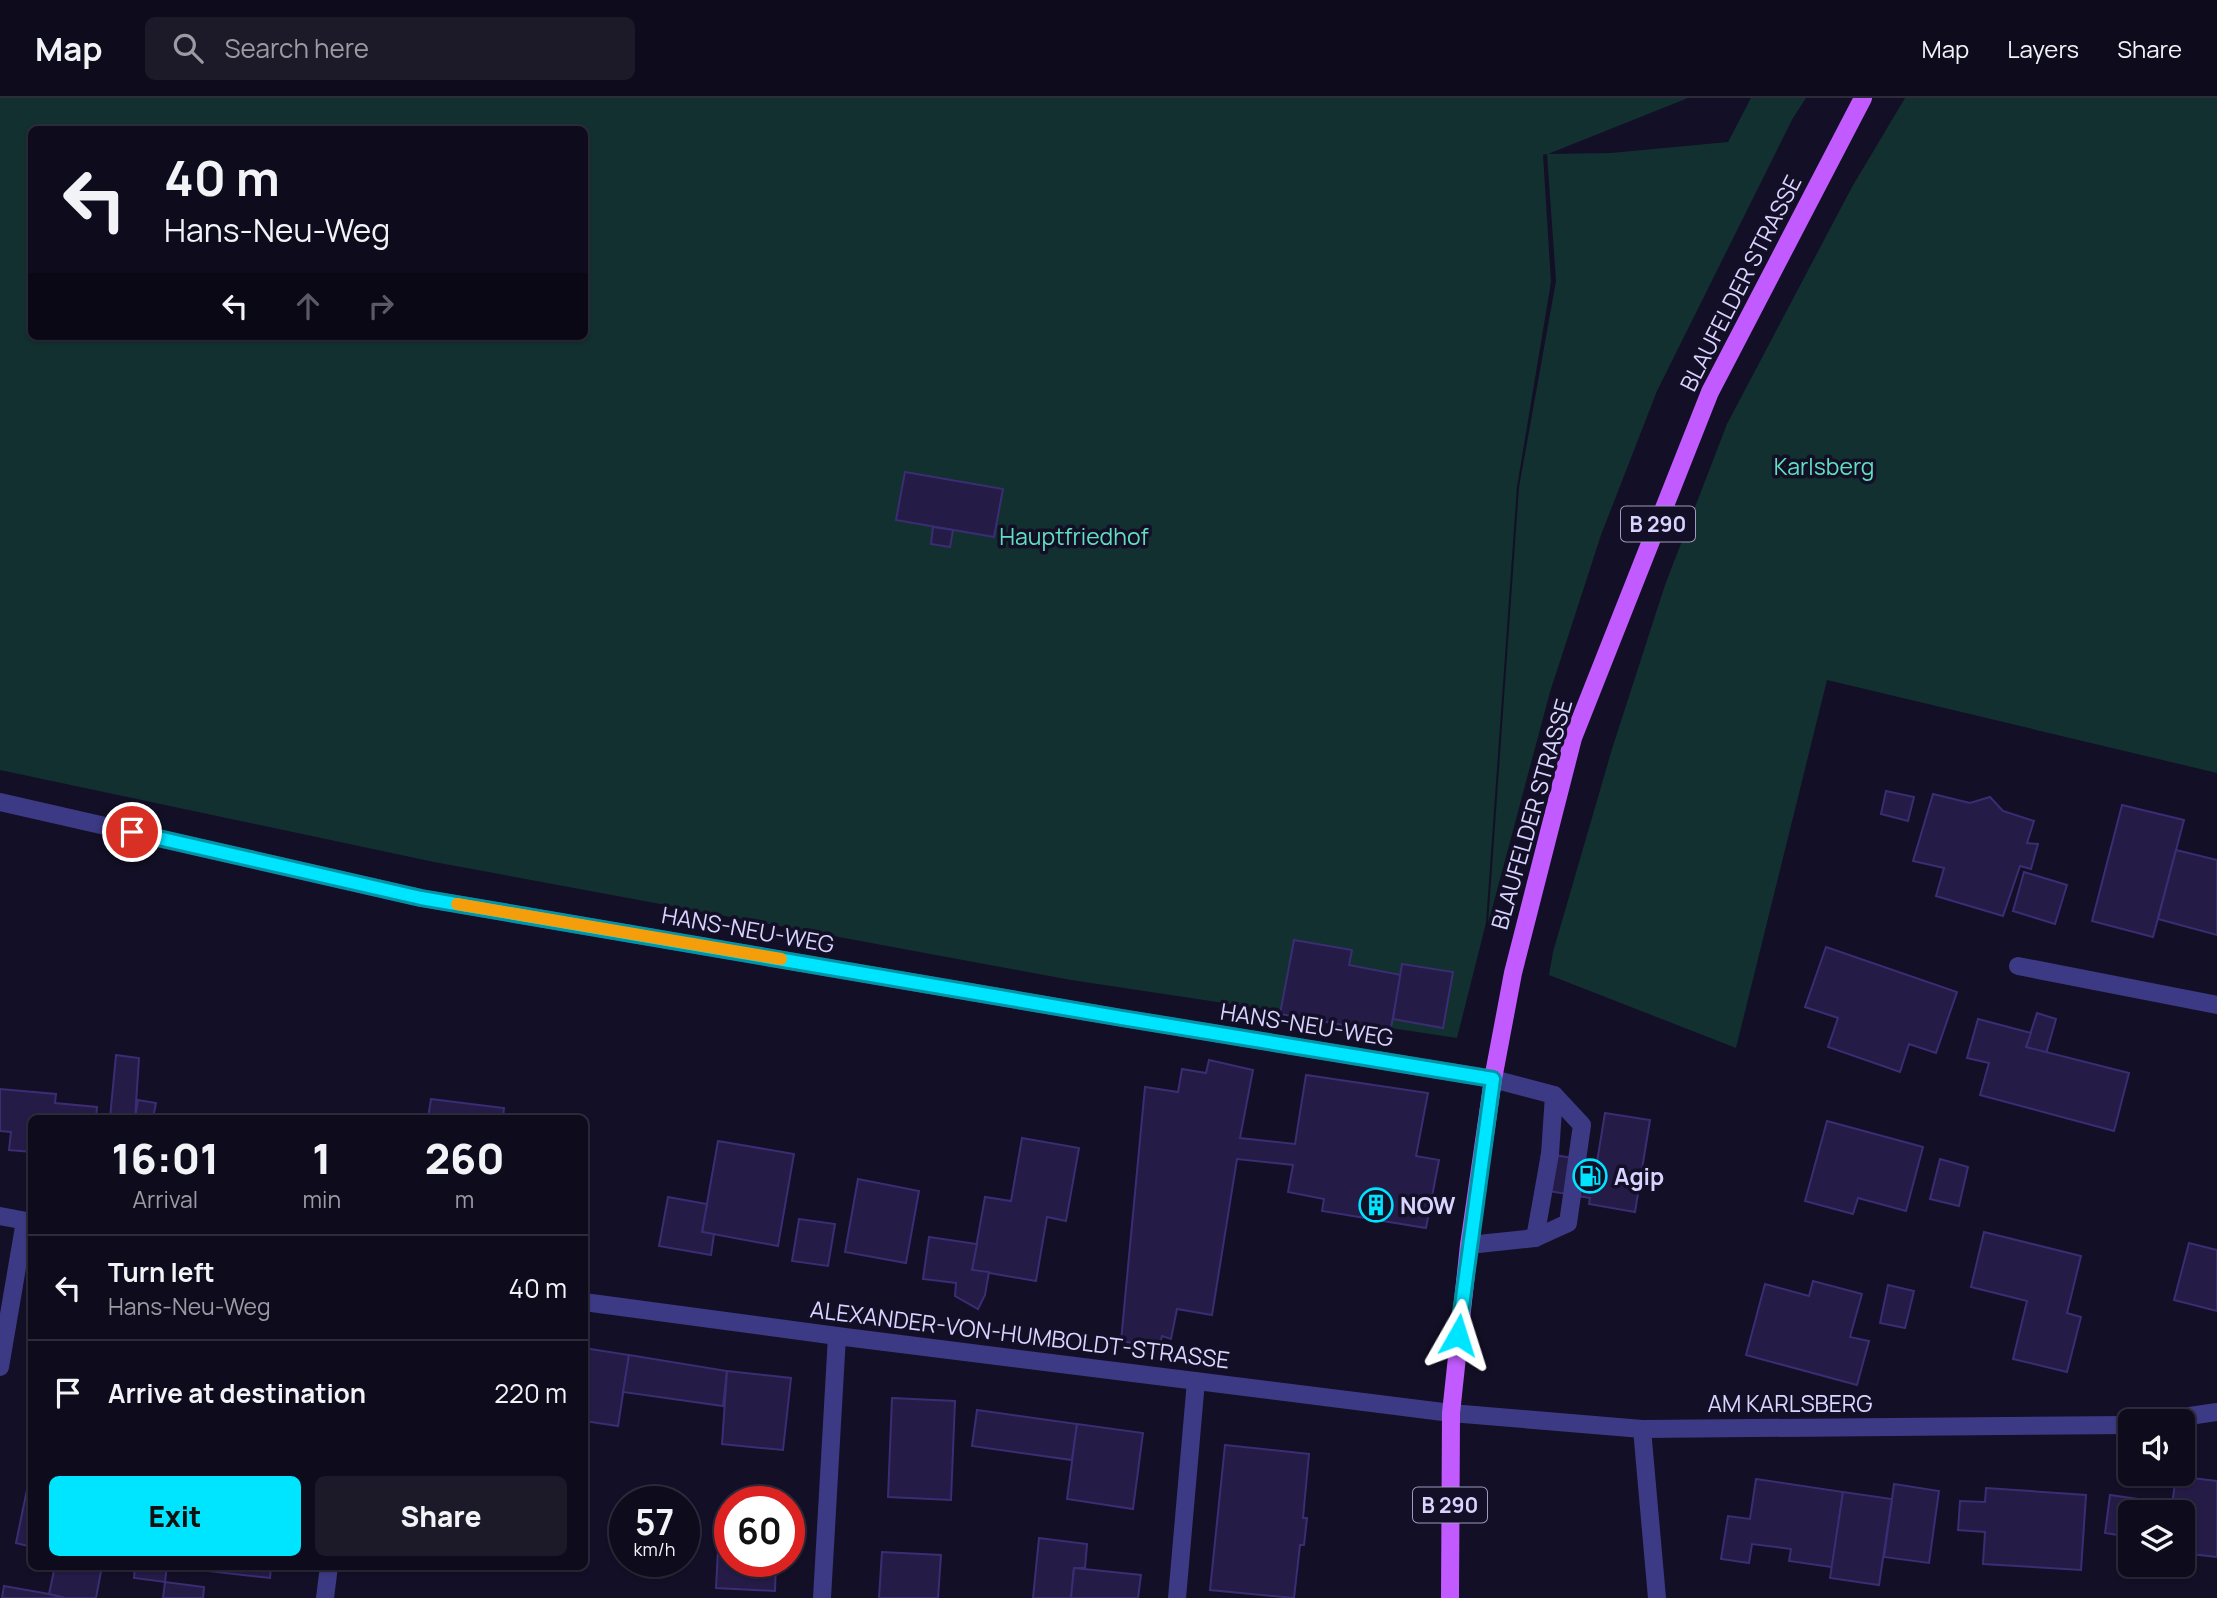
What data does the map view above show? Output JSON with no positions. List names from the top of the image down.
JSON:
{
  "streets": {
    "main road": ["BLAUFELDER STRASSE", "B 290"],
    "street": ["HANS-NEU-WEG", "ALEXANDER-VON-HUMBOLDT-STRASSE", "AM KARLSBERG"]
  },
  "crossings": [
    ["BLAUFELDER STRASSE", "HANS-NEU-WEG"],
    ["BLAUFELDER STRASSE", "ALEXANDER-VON-HUMBOLDT-STRASSE"],
    ["BLAUFELDER STRASSE", "AM KARLSBERG"],
    ["ALEXANDER-VON-HUMBOLDT-STRASSE", "AM KARLSBERG"]
  ],
  "parks": ["Karlsberg", "Hauptfriedhof"],
  "places": {
    "fuel station": ["Agip"],
    "building": ["NOW"]
  },
  "page": {
    "header": "Map",
    "search": "Search here",
    "nav": ["Map", "Layers", "Share"],
    "turn": ["40 m", "Hans-Neu-Weg"],
    "eta": [
      "16:01",
      "Arrival",
      "1",
      "min",
      "260",
      "m"
    ],
    "list": [
      {
        "name": "Turn left",
        "note": "Hans-Neu-Weg",
        "value": "40 m"
      },
      {
        "name": "Arrive at destination",
        "value": "220 m"
      }
    ],
    "buttons": ["Exit", "Share"],
    "speed": "57 km/h",
    "limit": "60"
  }
}
